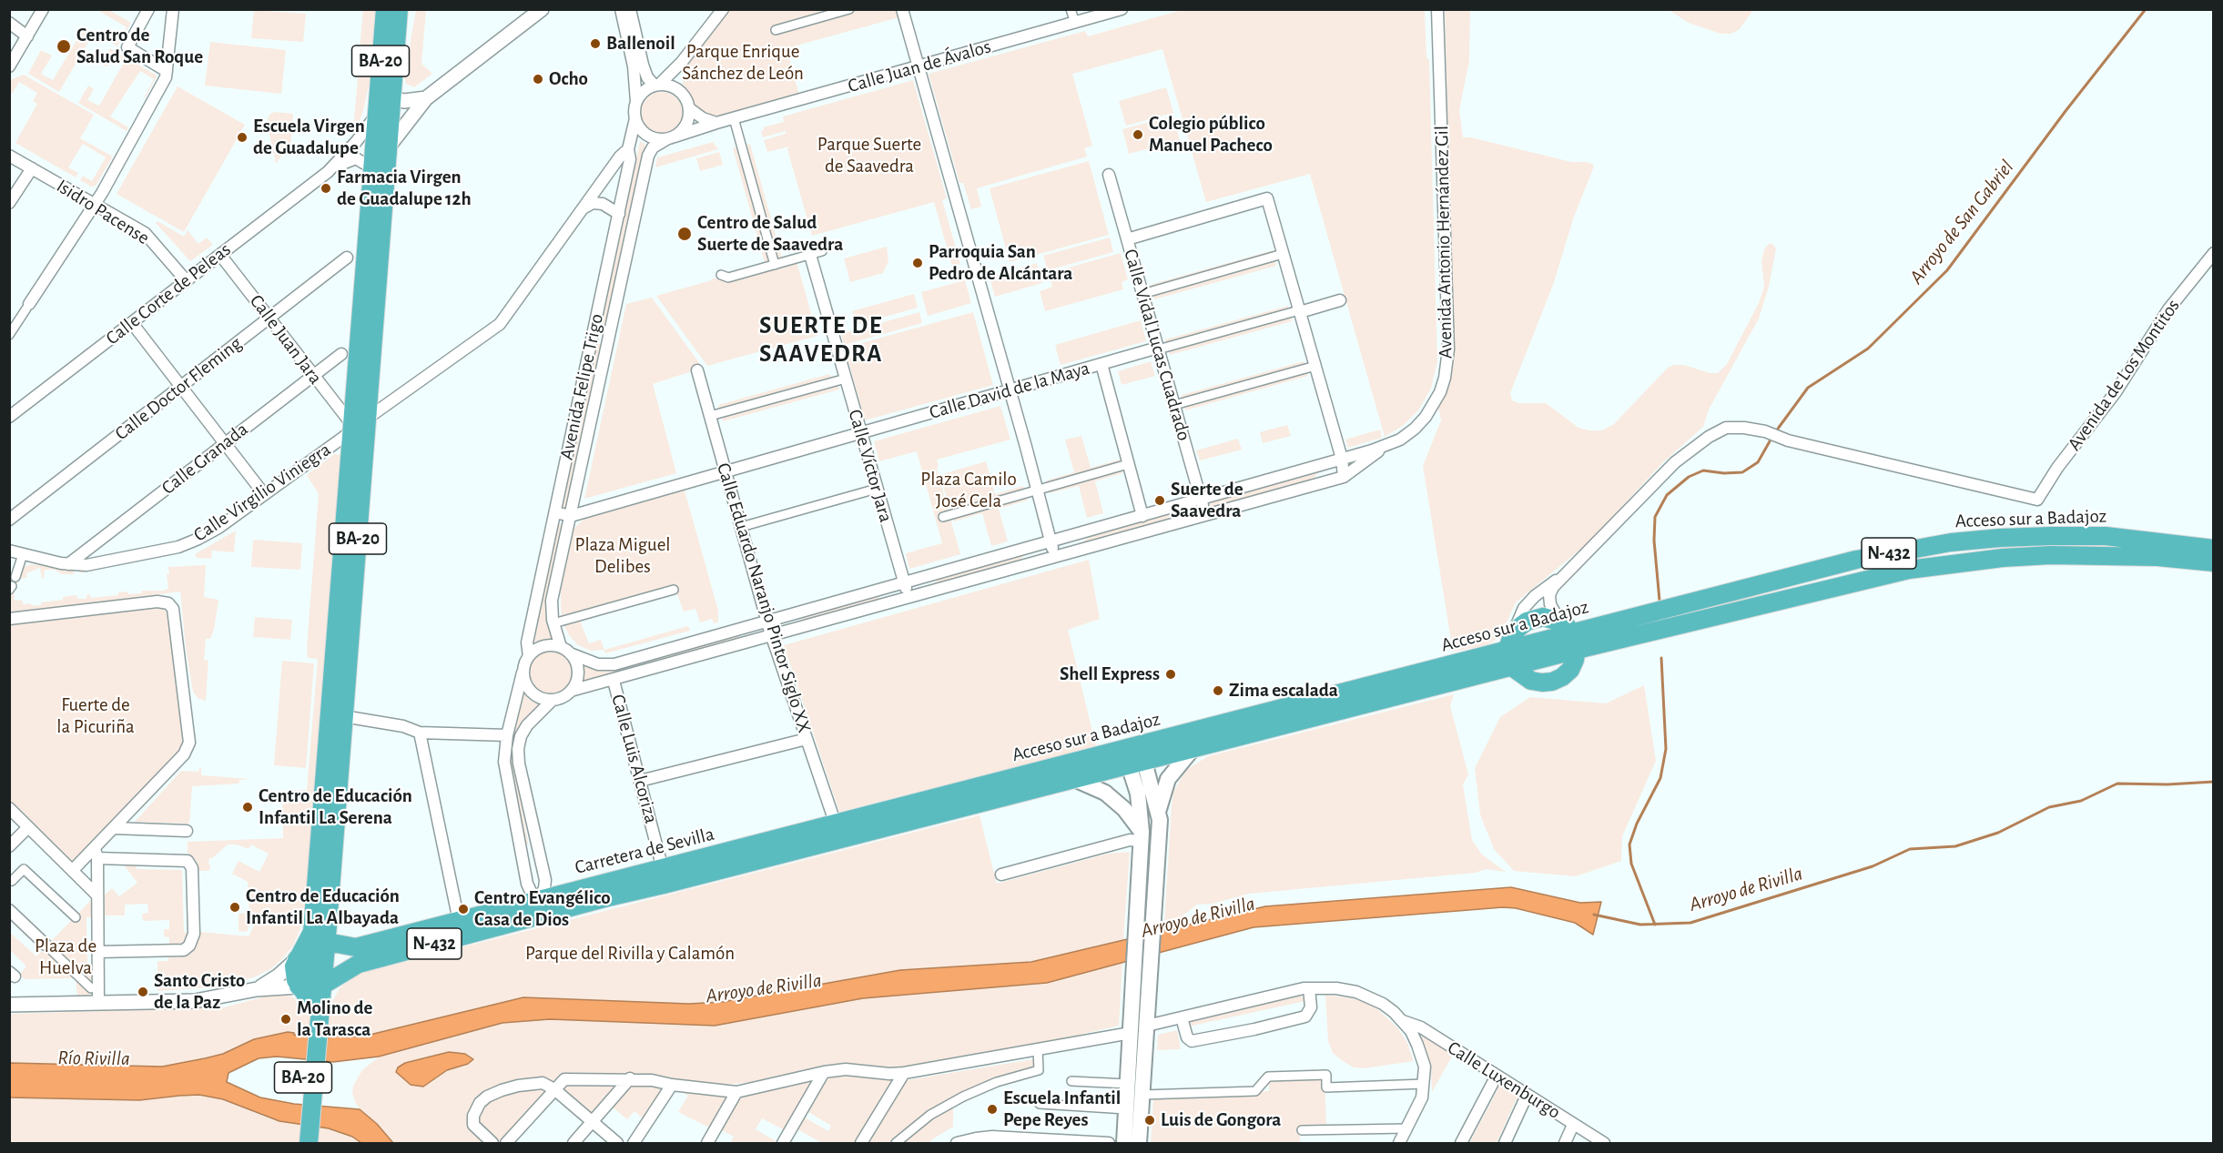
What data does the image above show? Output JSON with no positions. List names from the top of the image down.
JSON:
{
  "streets": {
    "highway": [
      "BA-20",
      "Acceso sur a Badajoz",
      "N-432",
      "Carretera de Sevilla"
    ],
    "street": [
      "Calle Juan de Ávalos",
      "Isidro Pacense",
      "Avenida Antonio Hernández Gil",
      "Calle Corte de Peleas",
      "Calle Juan Jara",
      "Calle Vidal Lucas Cuadrado",
      "Avenida de Los Montitos",
      "Avenida Felipe Trigo",
      "Calle Doctor Fleming",
      "Calle David de la Maya",
      "Calle Granada",
      "Calle Víctor Jara",
      "Calle Virgilio Viniegra",
      "Calle Eduardo Naranjo Pintor Siglo XX",
      "Calle Luis Alcoriza",
      "Calle Luxenburgo"
    ]
  },
  "crossings": [
    ["BA-20", "Calle Corte de Peleas"],
    ["BA-20", "Calle Juan Jara"],
    ["BA-20", "Calle Virgilio Viniegra"],
    ["BA-20", "Carretera de Sevilla"],
    ["Calle Juan de Ávalos", "Avenida Felipe Trigo"],
    ["Isidro Pacense", "Calle Corte de Peleas"],
    ["Avenida Antonio Hernández Gil", "Calle Vidal Lucas Cuadrado"],
    ["Avenida Antonio Hernández Gil", "Avenida Felipe Trigo"],
    ["Avenida Antonio Hernández Gil", "Calle Víctor Jara"],
    ["Avenida Antonio Hernández Gil", "Calle Eduardo Naranjo Pintor Siglo XX"],
    ["Avenida Antonio Hernández Gil", "Calle Luis Alcoriza"],
    ["Calle Corte de Peleas", "Calle Juan Jara"],
    ["Calle Juan Jara", "Calle Doctor Fleming"],
    ["Calle Juan Jara", "Calle Granada"],
    ["Calle Juan Jara", "Calle Virgilio Viniegra"],
    ["Calle Vidal Lucas Cuadrado", "Calle David de la Maya"],
    ["Avenida Felipe Trigo", "Calle David de la Maya"],
    ["Avenida Felipe Trigo", "Calle Virgilio Viniegra"],
    ["Calle David de la Maya", "Calle Víctor Jara"],
    ["Calle David de la Maya", "Calle Eduardo Naranjo Pintor Siglo XX"],
    ["Calle Granada", "Calle Virgilio Viniegra"],
    ["Acceso sur a Badajoz", "Calle Eduardo Naranjo Pintor Siglo XX"],
    ["Acceso sur a Badajoz", "Carretera de Sevilla"],
    ["N-432", "Carretera de Sevilla"],
    ["Calle Eduardo Naranjo Pintor Siglo XX", "Carretera de Sevilla"],
    ["Calle Luis Alcoriza", "Carretera de Sevilla"]
  ],
  "districts": ["SUERTE DE SAAVEDRA"],
  "water": ["Arroyo de San Gabriel", "Arroyo de Rivilla", "Río Rivilla"],
  "parks": [
    "Parque Enrique Sánchez de León",
    "Parque Suerte de Saavedra",
    "Plaza Camilo José Cela",
    "Plaza Miguel Delibes",
    "Fuerte de la Picuriña",
    "Plaza de Huelva",
    "Parque del Rivilla y Calamón"
  ],
  "places": [
    "Ballenoil",
    "Centro de Salud San Roque",
    "Ocho",
    "Colegio público Manuel Pacheco",
    "Escuela Virgen de Guadalupe",
    "Farmacia Virgen de Guadalupe 12h",
    "Centro de Salud Suerte de Saavedra",
    "Parroquia San Pedro de Alcántara",
    "Suerte de Saavedra",
    "Shell Express",
    "Zima escalada",
    "Centro de Educación Infantil La Serena",
    "Centro de Educación Infantil La Albayada",
    "Centro Evangélico Casa de Dios",
    "Santo Cristo de la Paz",
    "Molino de la Tarasca",
    "Escuela Infantil Pepe Reyes",
    "Luis de Gongora"
  ]
}
